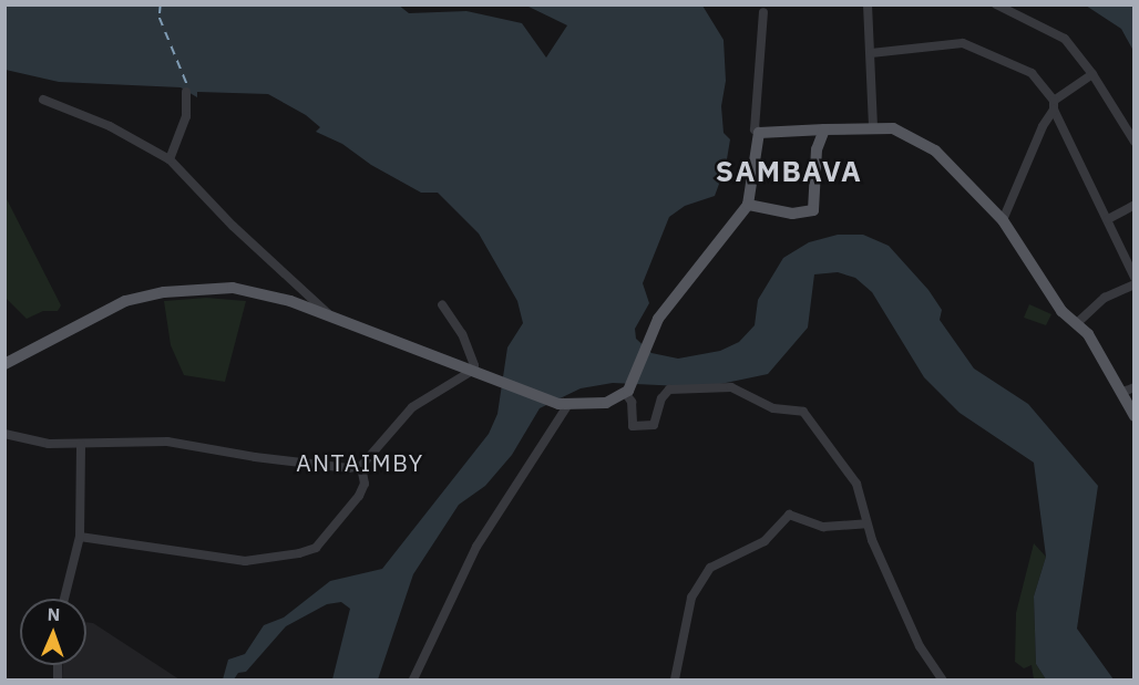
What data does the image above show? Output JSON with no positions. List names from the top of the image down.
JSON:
{
  "districts": ["SAMBAVA", "ANTAIMBY"],
  "north": "top"
}
